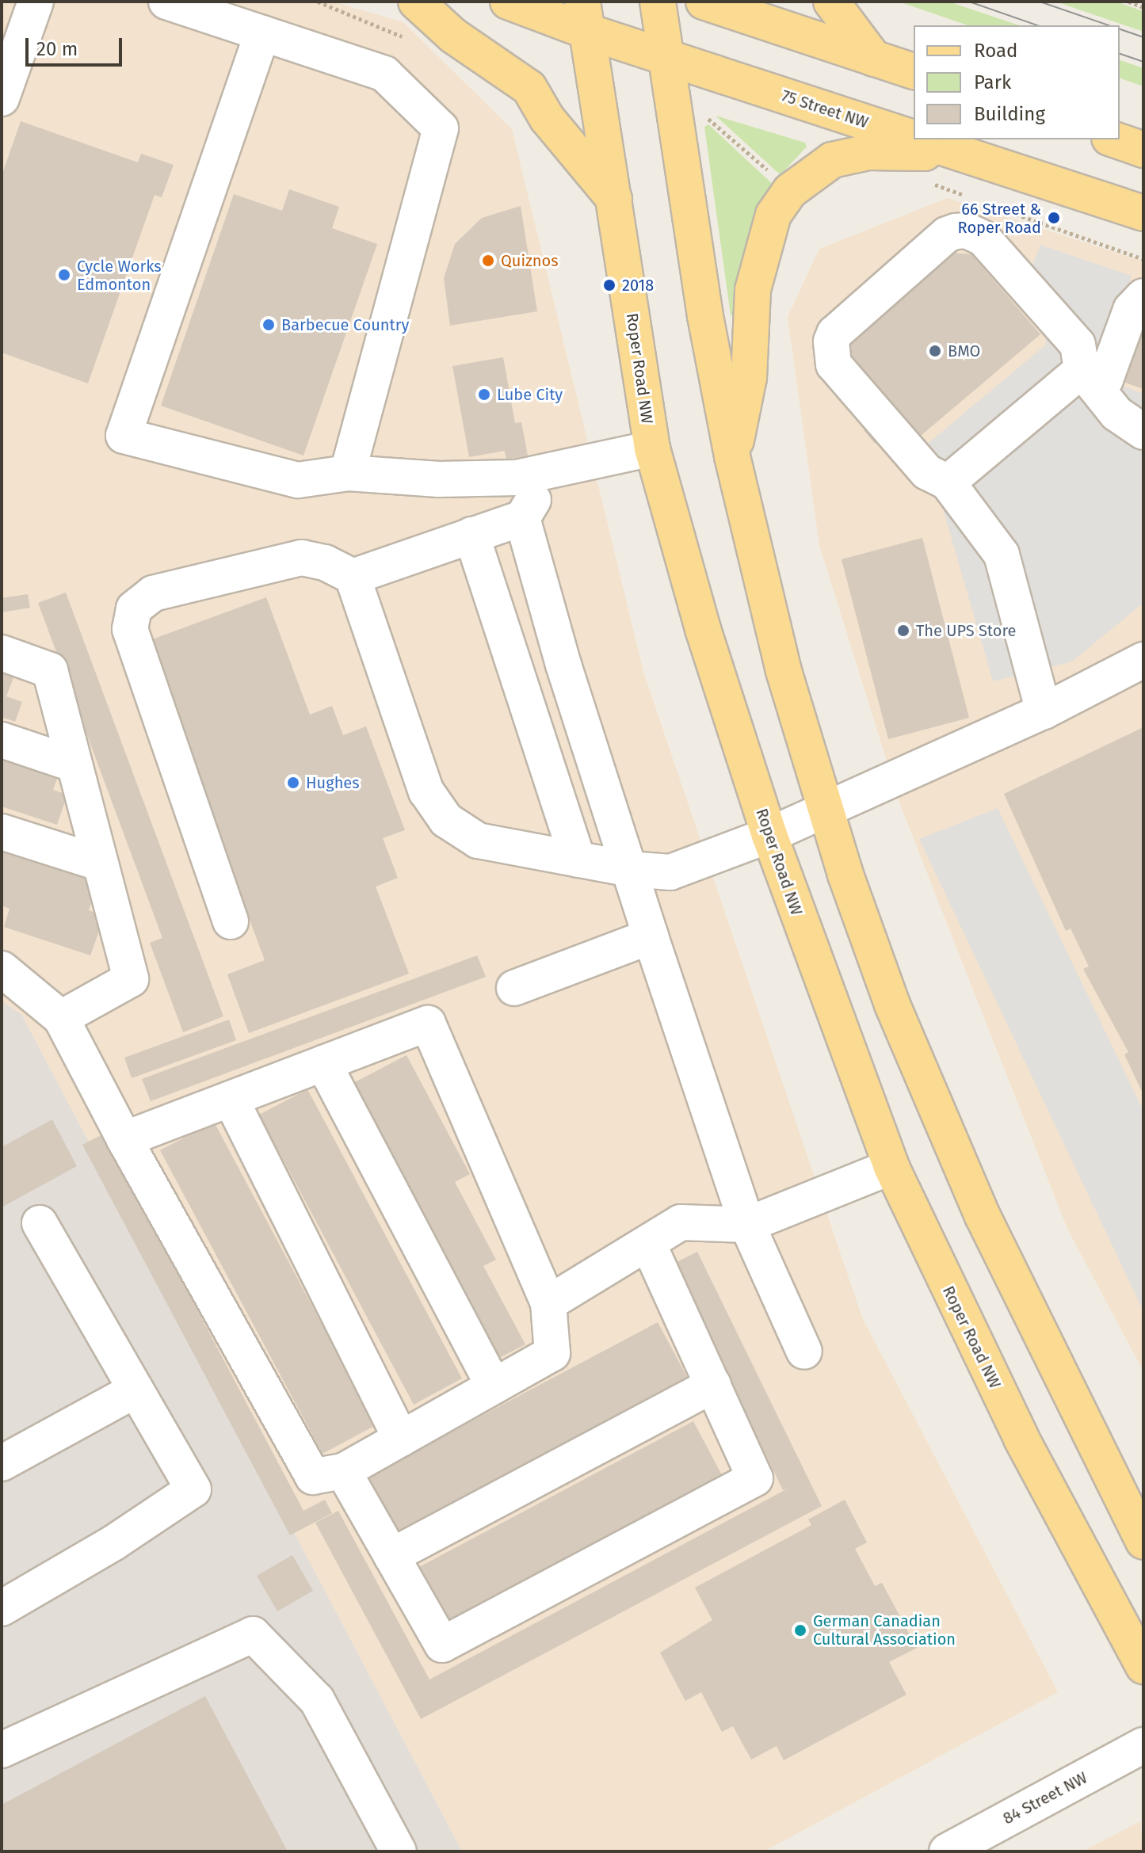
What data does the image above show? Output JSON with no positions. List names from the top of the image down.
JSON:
{
  "streets": {
    "main road": ["75 Street NW", "Roper Road NW"],
    "street": ["84 Street NW"]
  },
  "crossings": [
    ["75 Street NW", "Roper Road NW"]
  ],
  "places": [
    "66 Street & Roper Road",
    "Quiznos",
    "Cycle Works Edmonton",
    "2018",
    "Barbecue Country",
    "BMO",
    "Lube City",
    "The UPS Store",
    "Hughes",
    "German Canadian Cultural Association"
  ],
  "legend": ["Road", "Park", "Building"],
  "scale_bar": "20 m"
}
